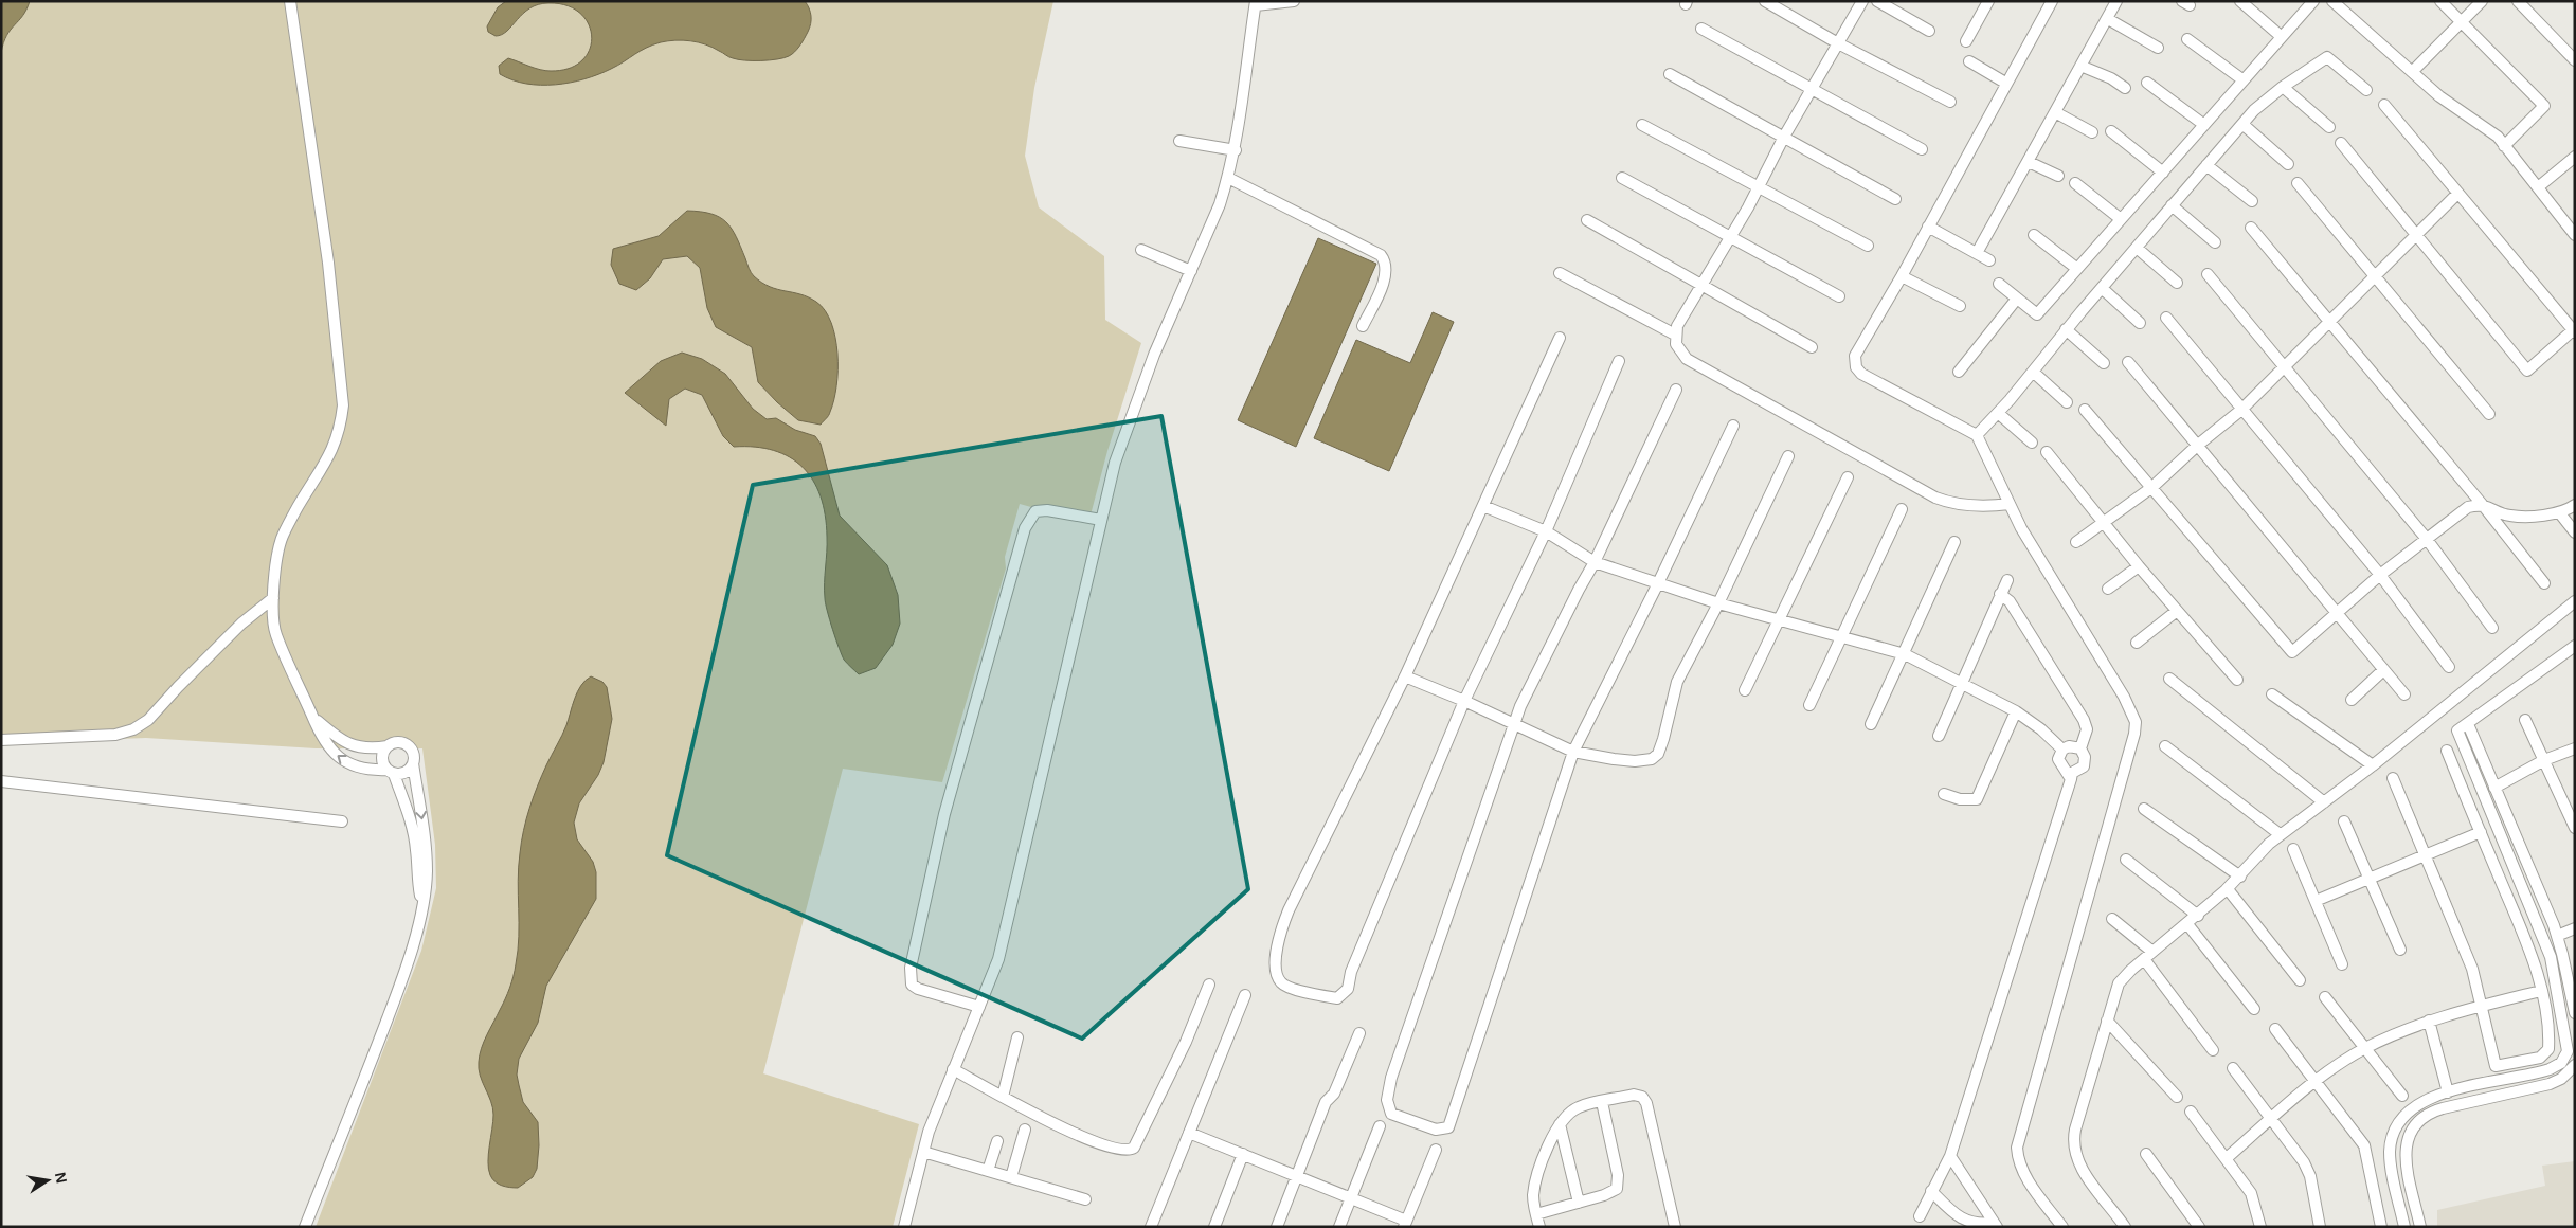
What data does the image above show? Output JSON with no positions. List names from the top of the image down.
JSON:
{
  "north": "right"
}
